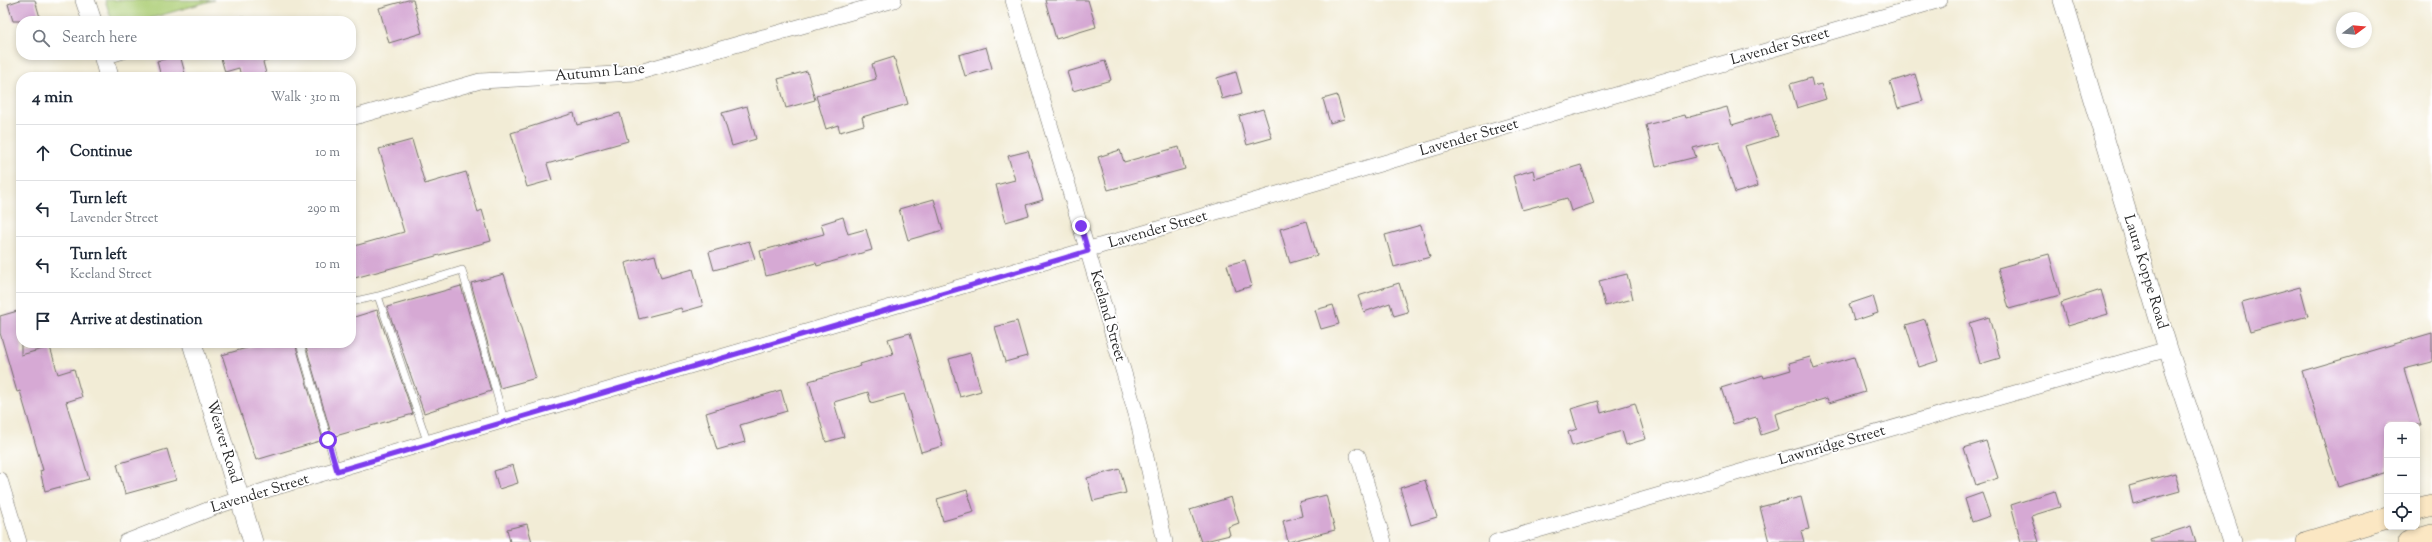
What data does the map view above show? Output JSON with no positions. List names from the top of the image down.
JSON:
{
  "streets": {
    "street": [
      "Lavender Street",
      "Autumn Lane",
      "Laura Koppe Road",
      "Keeland Street",
      "Weaver Road",
      "Lawnridge Street"
    ]
  },
  "crossings": [
    ["Lavender Street", "Keeland Street"],
    ["Lavender Street", "Weaver Road"],
    ["Laura Koppe Road", "Lawnridge Street"]
  ],
  "north": "right",
  "page": {
    "search": "Search here",
    "heading": ["4 min", "Walk · 310 m"],
    "list": [
      ["Continue", "10 m"],
      ["Turn left", "Lavender Street", "290 m"],
      ["Turn left", "Keeland Street", "10 m"],
      "Arrive at destination"
    ],
    "map_buttons": ["+", "−"]
  }
}
